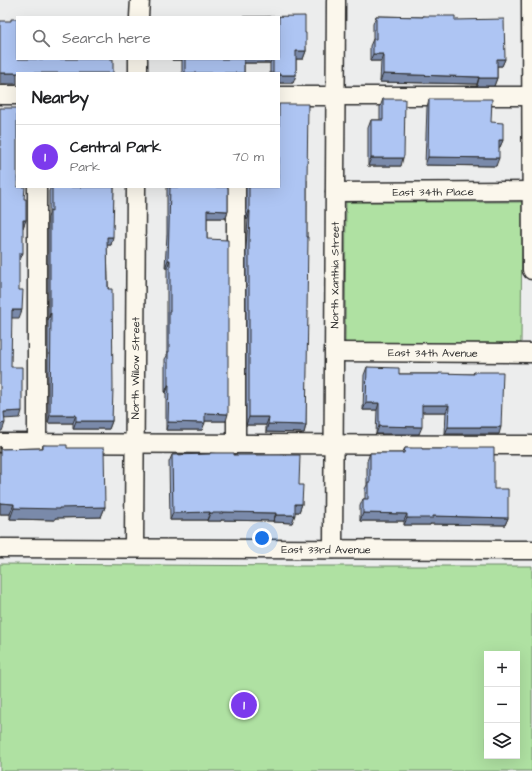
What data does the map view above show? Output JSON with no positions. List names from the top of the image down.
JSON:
{
  "streets": {
    "street": [
      "East 34th Place",
      "North Xanthia Street",
      "East 34th Avenue",
      "North Willow Street",
      "East 33rd Avenue"
    ]
  },
  "crossings": [
    ["East 34th Place", "North Xanthia Street"],
    ["North Xanthia Street", "East 34th Avenue"],
    ["North Xanthia Street", "East 33rd Avenue"],
    ["North Willow Street", "East 33rd Avenue"]
  ],
  "page": {
    "search": "Search here",
    "heading": "Nearby",
    "list": [
      {
        "mark": "1",
        "name": "Central Park",
        "note": "Park",
        "value": "70 m"
      }
    ],
    "map_buttons": ["+", "−"],
    "pins": "1"
  }
}
